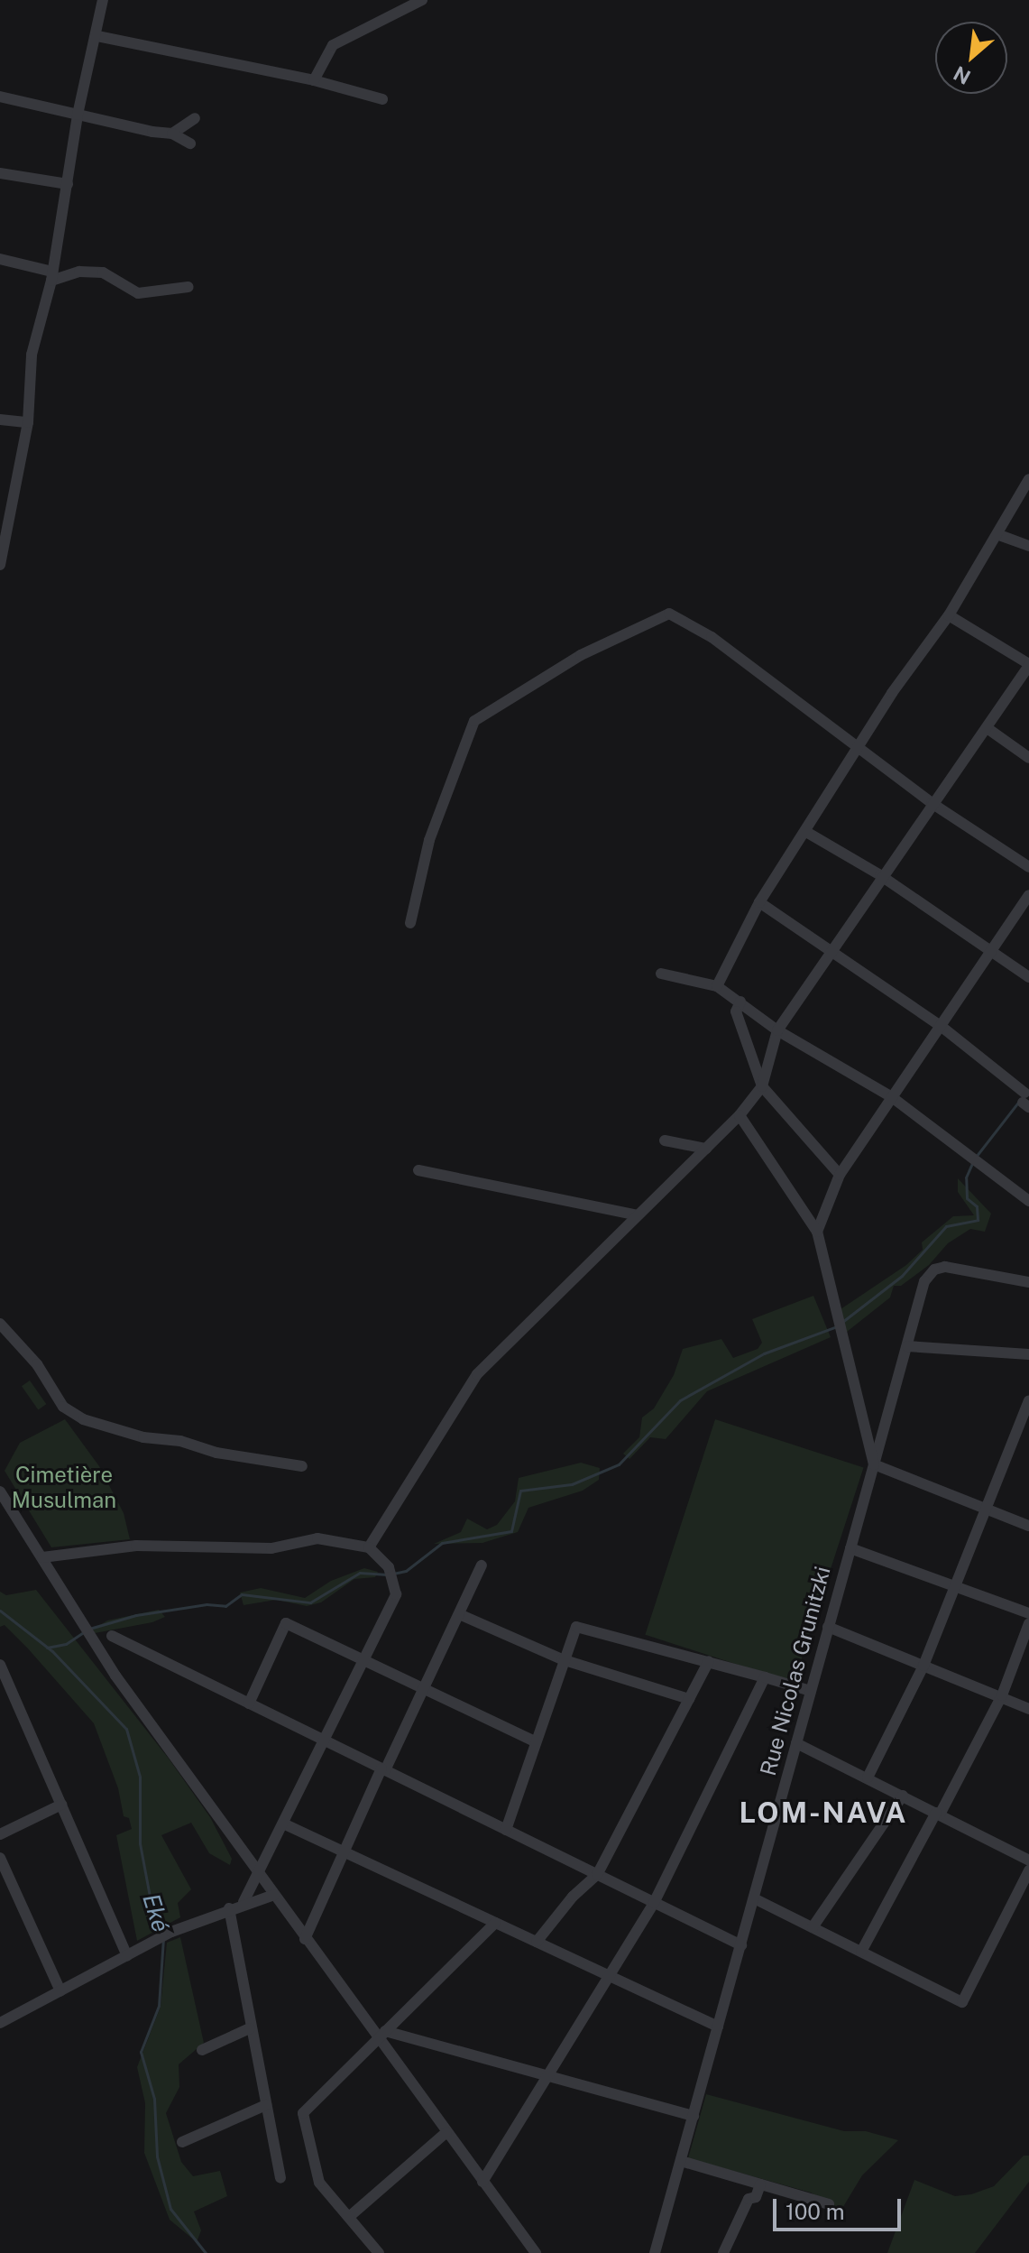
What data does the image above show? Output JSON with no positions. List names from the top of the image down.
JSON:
{
  "streets": {
    "street": ["Rue Nicolas Grunitzki"]
  },
  "districts": ["LOM-NAVA"],
  "water": ["Eké"],
  "parks": ["Cimetière Musulman"],
  "scale_bar": "100 m",
  "north": "bottom left"
}
